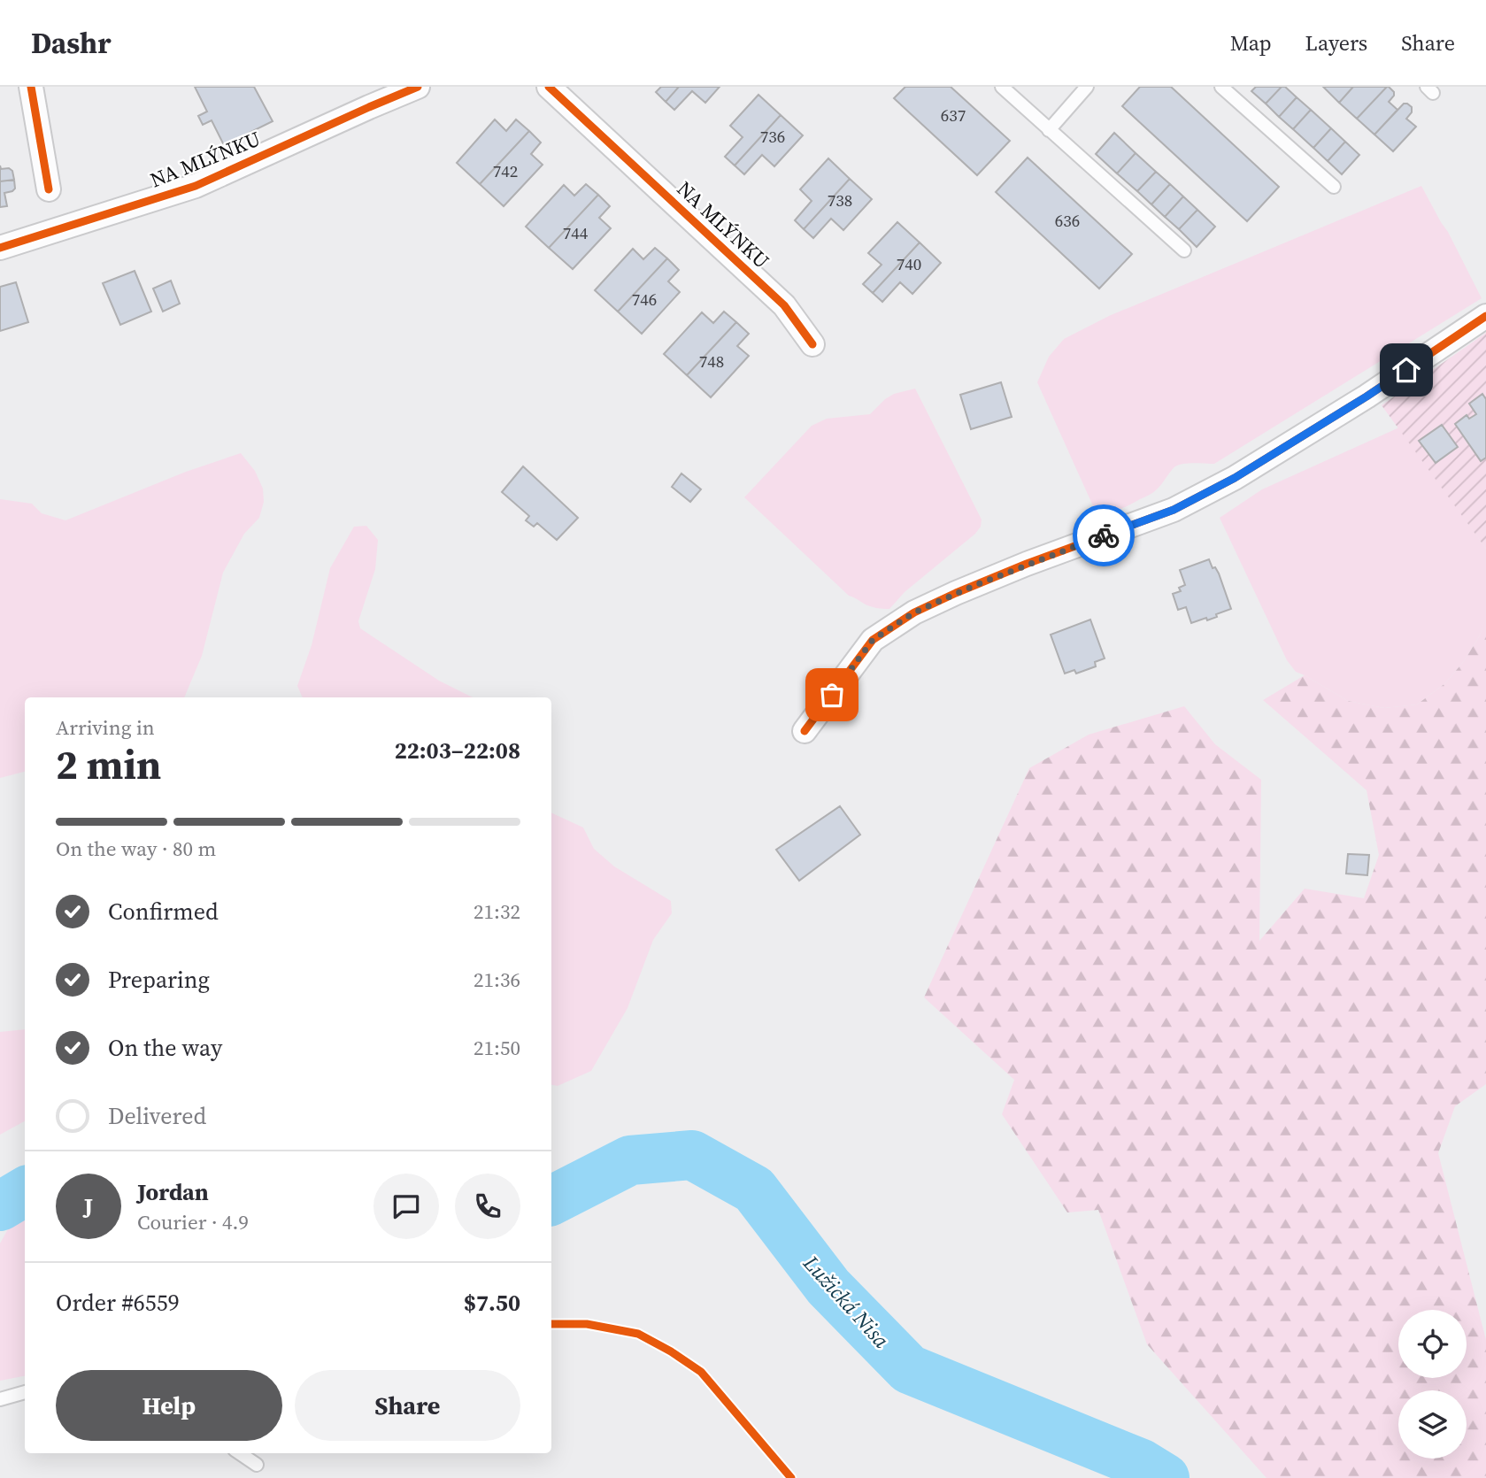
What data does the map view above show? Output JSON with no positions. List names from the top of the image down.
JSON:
{
  "streets": {
    "street": ["NA MLÝNKU"]
  },
  "water": ["Lužická Nisa"],
  "house_numbers": [
    "637",
    "736",
    "742",
    "738",
    "636",
    "744",
    "740",
    "746",
    "748"
  ],
  "page": {
    "header": "Dashr",
    "nav": ["Map", "Layers", "Share"],
    "heading": ["2 min", "Arriving in", "22:03–22:08"],
    "panel": [
      "Jordan",
      "Courier · 4.9",
      "Order #6559",
      "$7.50"
    ],
    "bar": "On the way · 80 m",
    "list": [
      ["Confirmed", "21:32"],
      ["Preparing", "21:36"],
      ["On the way", "21:50"],
      "Delivered"
    ],
    "round": "J",
    "buttons": ["Help", "Share"]
  }
}
